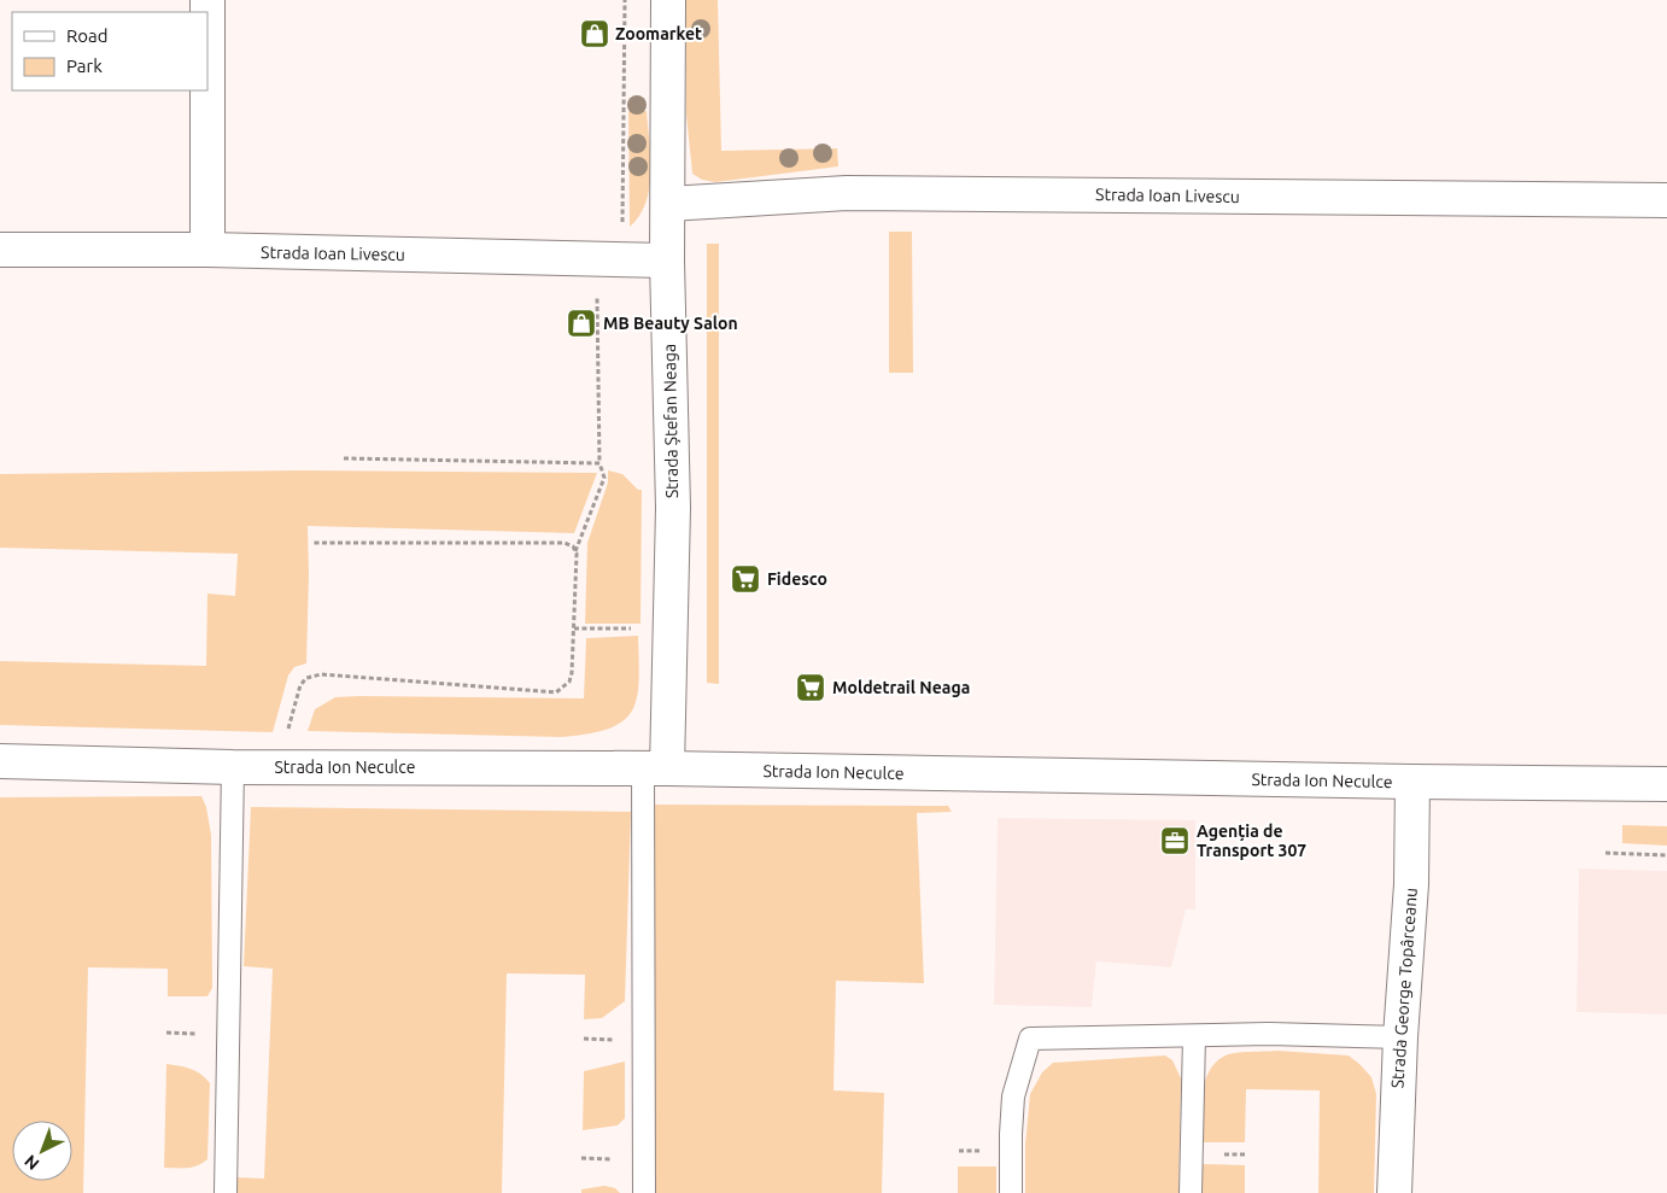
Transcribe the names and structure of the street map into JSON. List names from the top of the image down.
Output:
{
  "streets": {
    "street": [
      "Strada Ioan Livescu",
      "Strada Ștefan Neaga",
      "Strada Ion Neculce",
      "Strada George Topârceanu"
    ]
  },
  "crossings": [
    ["Strada Ioan Livescu", "Strada Ștefan Neaga"],
    ["Strada Ștefan Neaga", "Strada Ion Neculce"],
    ["Strada Ion Neculce", "Strada George Topârceanu"]
  ],
  "places": {
    "shop": ["Zoomarket", "MB Beauty Salon"],
    "supermarket": ["Fidesco", "Moldetrail Neaga"],
    "office": ["Agenția de Transport 307"]
  },
  "legend": ["Road", "Park"],
  "north": "bottom left"
}
